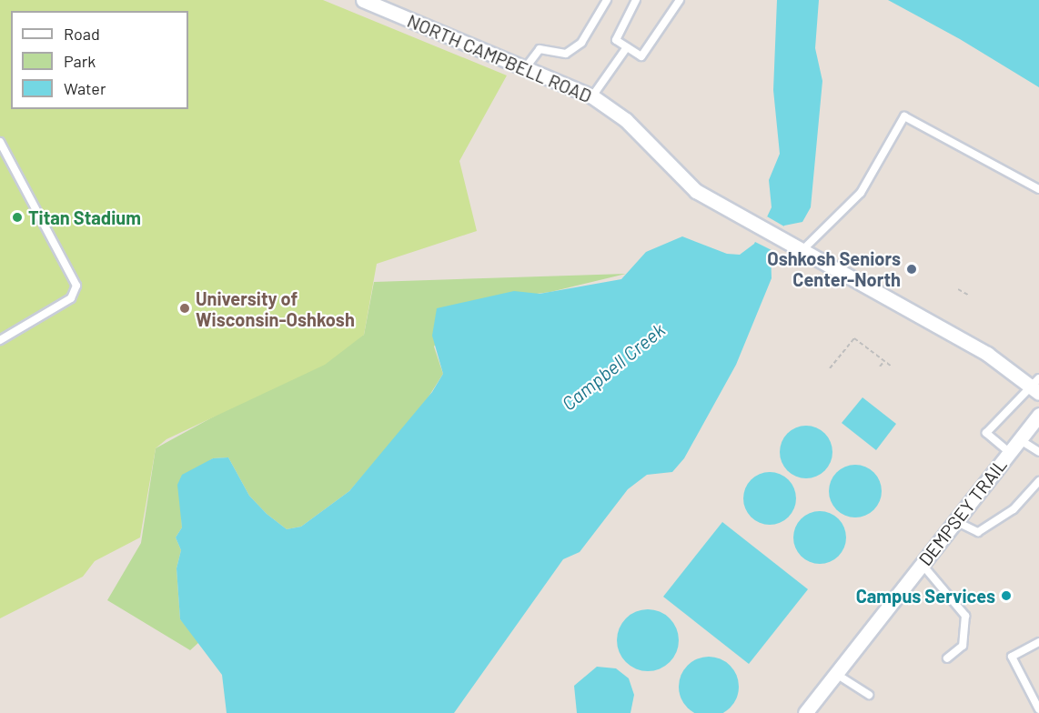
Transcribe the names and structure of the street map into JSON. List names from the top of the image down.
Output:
{
  "streets": {
    "street": ["NORTH CAMPBELL ROAD", "DEMPSEY TRAIL"]
  },
  "water": ["Campbell Creek"],
  "places": [
    "Titan Stadium",
    "Oshkosh Seniors Center-North",
    "University of Wisconsin-Oshkosh",
    "Campus Services"
  ],
  "legend": ["Road", "Park", "Water"]
}
